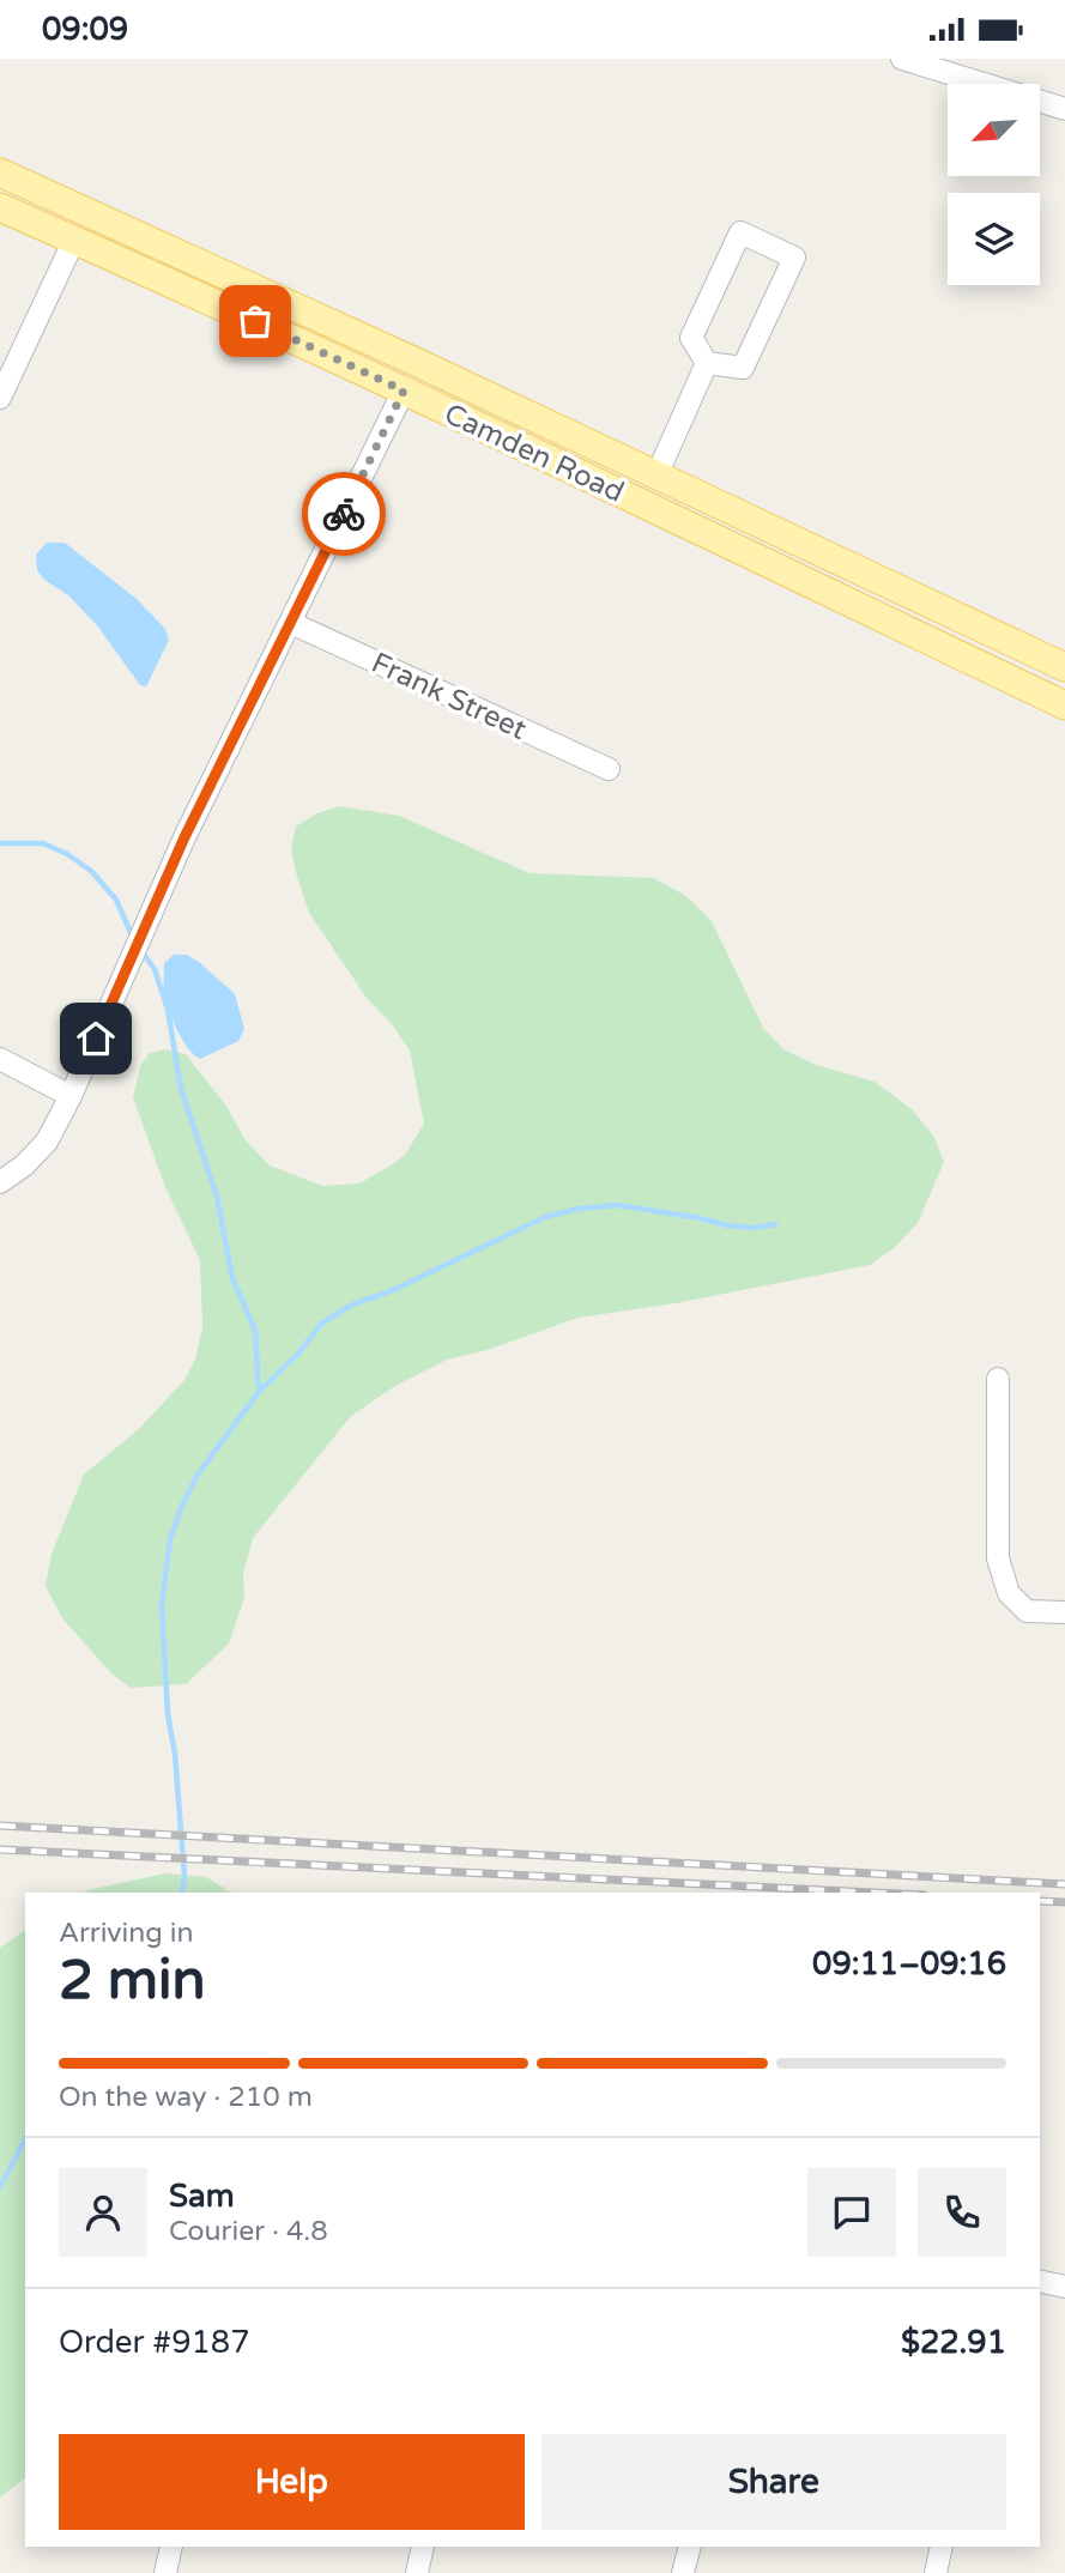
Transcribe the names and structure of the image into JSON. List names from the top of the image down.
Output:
{
  "streets": {
    "main road": ["Camden Road"],
    "street": ["Frank Street"]
  },
  "north": "bottom left",
  "page": {
    "status": "09:09",
    "heading": ["2 min", "Arriving in", "09:11–09:16"],
    "panel": [
      "Sam",
      "Courier · 4.8",
      "Order #9187",
      "$22.91"
    ],
    "bar": "On the way · 210 m",
    "buttons": ["Help", "Share"]
  }
}
